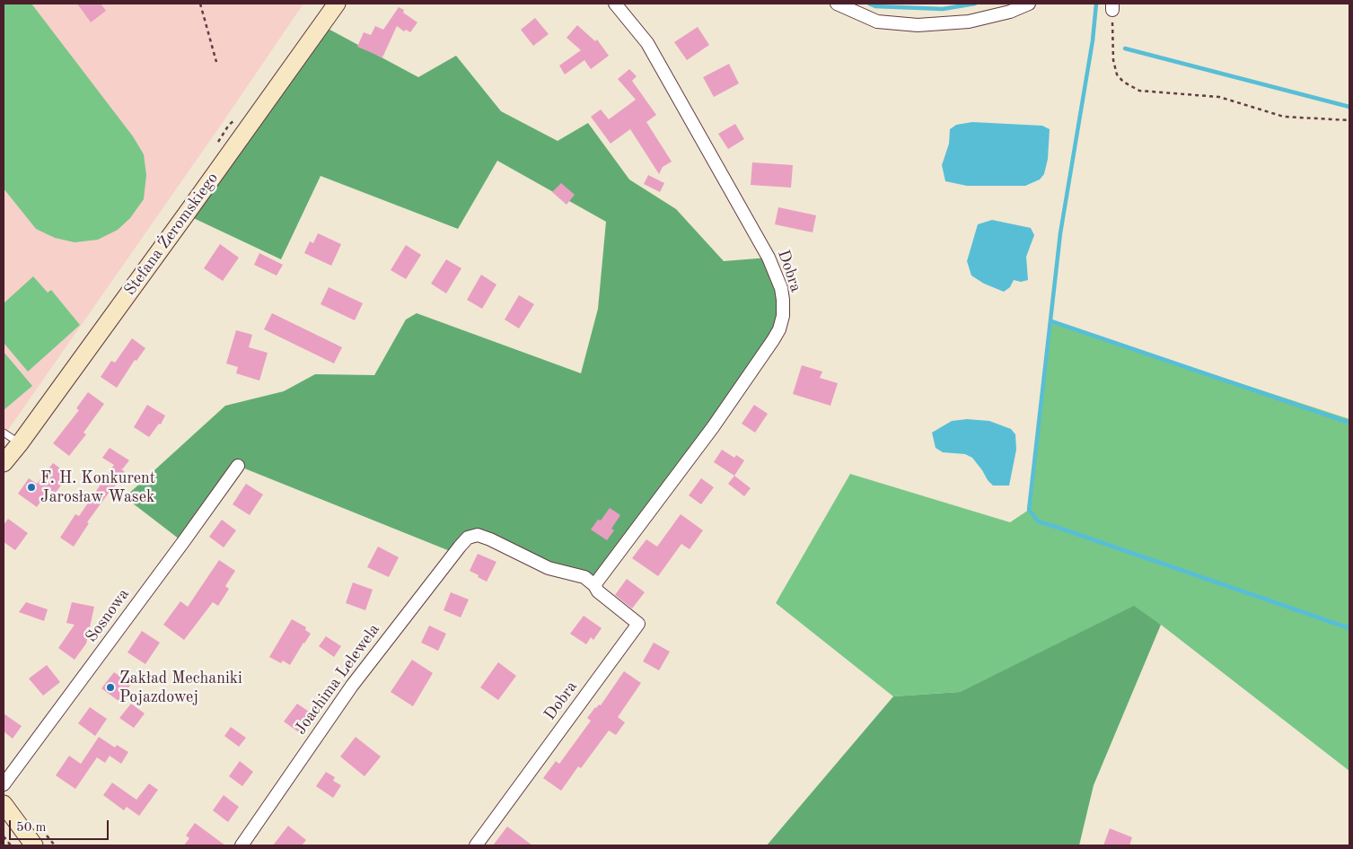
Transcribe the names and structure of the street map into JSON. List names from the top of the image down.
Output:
{
  "streets": {
    "street": [
      "Stefana Żeromskiego",
      "Dobra",
      "Sosnowa",
      "Joachima Lelewela"
    ]
  },
  "crossings": [
    ["Dobra", "Joachima Lelewela"]
  ],
  "places": ["F. H. Konkurent Jarosław Wasek", "Zakład Mechaniki Pojazdowej"],
  "scale_bar": "50 m"
}
